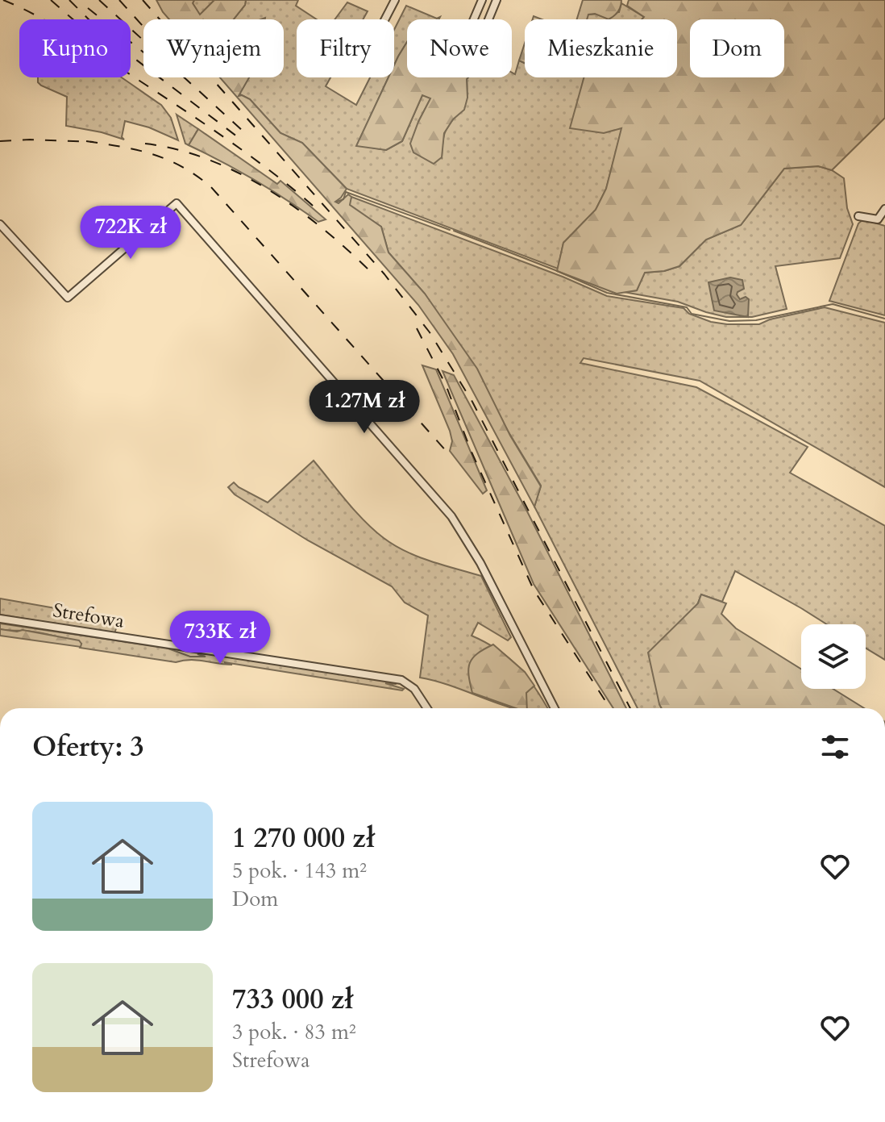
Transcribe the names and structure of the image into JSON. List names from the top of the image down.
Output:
{
  "streets": {
    "street": ["Strefowa"]
  },
  "page": {
    "chip": [
      "Kupno",
      "Wynajem",
      "Filtry",
      "Nowe",
      "Mieszkanie",
      "Dom"
    ],
    "price": ["722K zł", "1.27M zł", "733K zł"],
    "heading": "Oferty: 3",
    "list": [
      {
        "name": "1 270 000 zł",
        "note": "5 pok. · 143 m² · Dom"
      },
      {
        "name": "733 000 zł",
        "note": "3 pok. · 83 m² · Strefowa"
      }
    ]
  }
}
